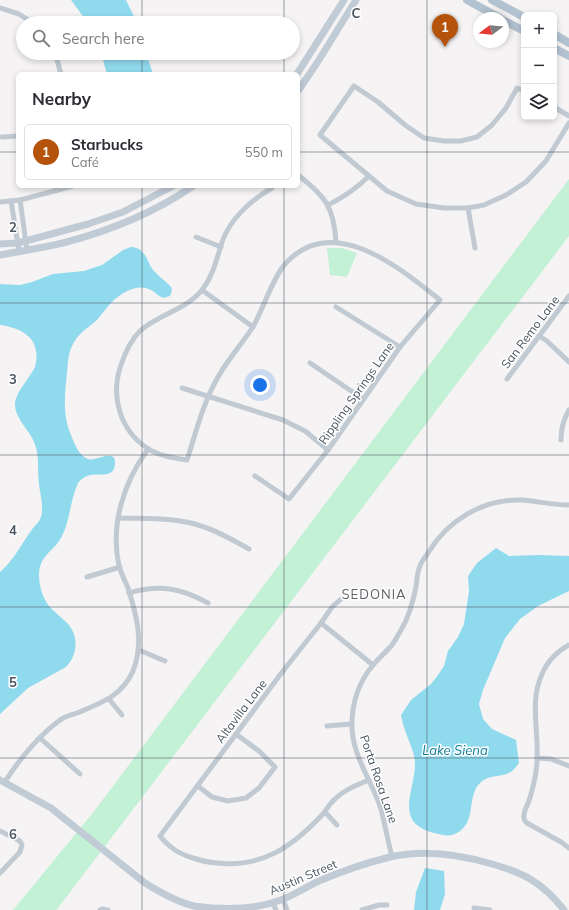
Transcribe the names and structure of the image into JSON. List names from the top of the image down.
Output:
{
  "streets": {
    "street": [
      "San Remo Lane",
      "Rippling Springs Lane",
      "Altavilla Lane",
      "Porta Rosa Lane",
      "Austin Street"
    ]
  },
  "crossings": [
    ["Porta Rosa Lane", "Austin Street"]
  ],
  "districts": ["SEDONIA"],
  "water": ["Lake Siena"],
  "north": "left",
  "page": {
    "map_buttons": ["+", "−"],
    "pins": "1",
    "search": "Search here",
    "heading": "Nearby",
    "list": [
      {
        "mark": "1",
        "name": "Starbucks",
        "note": "Café",
        "value": "550 m"
      }
    ]
  },
  "grid": {
    "columns": ["C"],
    "rows": [
      "2",
      "3",
      "4",
      "5",
      "6"
    ]
  }
}
